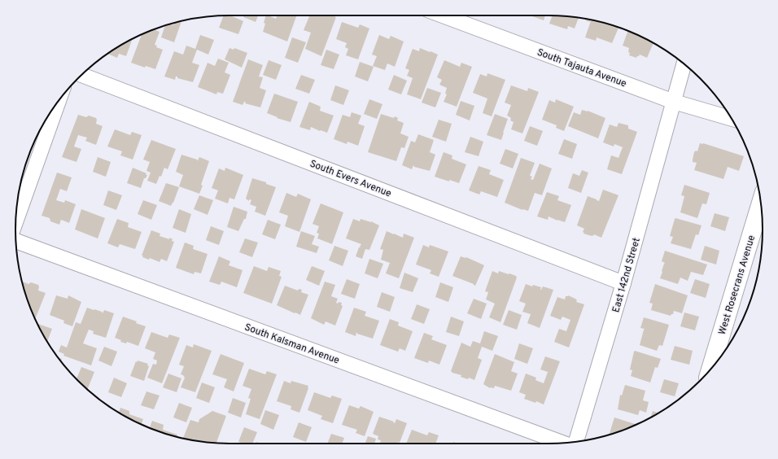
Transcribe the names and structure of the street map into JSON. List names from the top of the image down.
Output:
{
  "streets": {
    "main road": ["West Rosecrans Avenue"],
    "street": [
      "South Tajauta Avenue",
      "South Evers Avenue",
      "East 142nd Street",
      "South Kalsman Avenue"
    ]
  },
  "crossings": [
    ["South Tajauta Avenue", "East 142nd Street"],
    ["South Evers Avenue", "East 142nd Street"]
  ]
}
